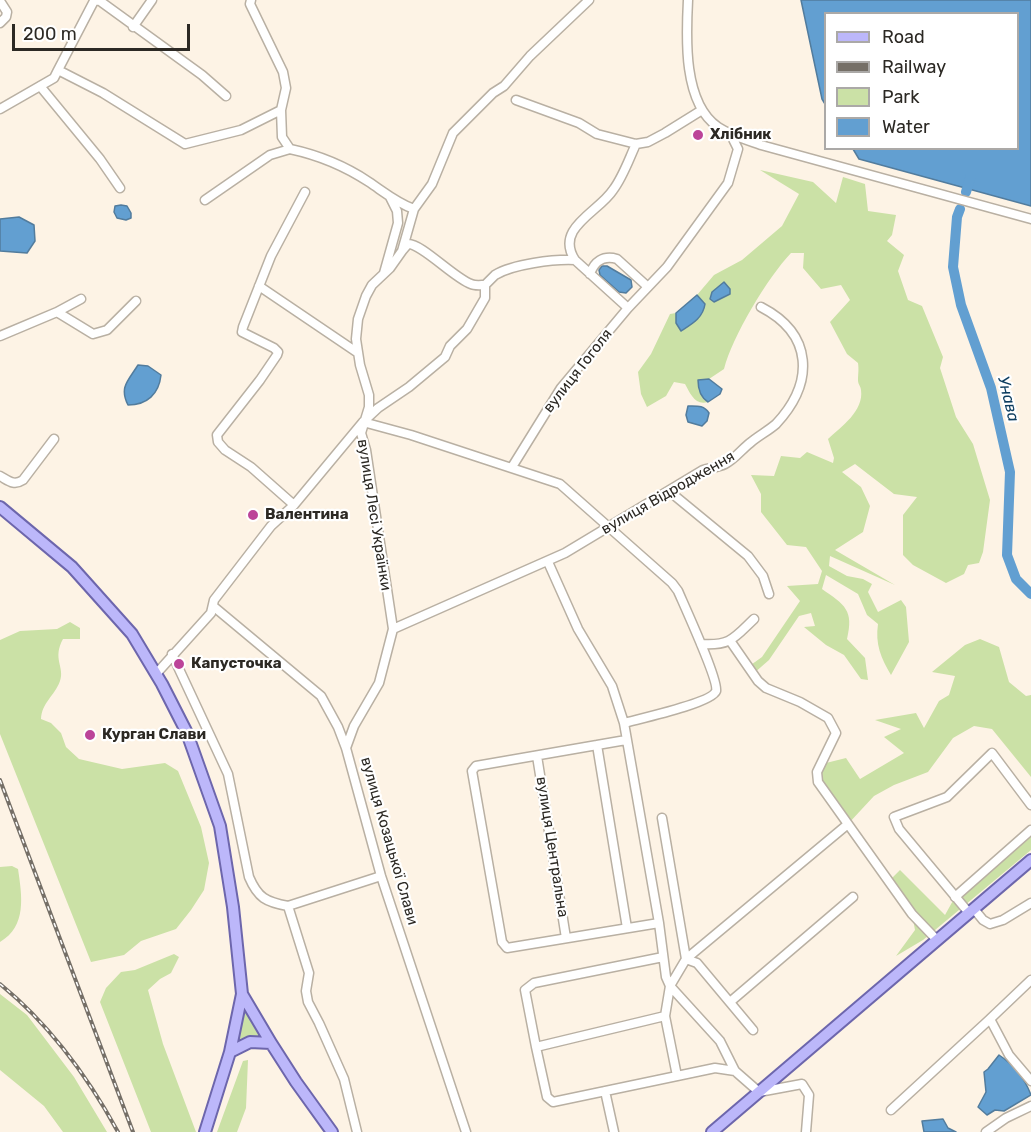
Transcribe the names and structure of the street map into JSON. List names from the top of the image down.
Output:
{
  "streets": {
    "street": [
      "вулиця Гоголя",
      "вулиця Відродження",
      "вулиця Лесі Українки",
      "вулиця Козацької Слави",
      "вулиця Центральна"
    ]
  },
  "crossings": [
    ["вулиця Відродження", "вулиця Лесі Українки"],
    ["вулиця Лесі Українки", "вулиця Козацької Слави"]
  ],
  "water": ["Унава"],
  "places": [
    "Хлібник",
    "Валентина",
    "Капусточка",
    "Курган Слави"
  ],
  "legend": [
    "Road",
    "Railway",
    "Park",
    "Water"
  ],
  "scale_bar": "200 m"
}
